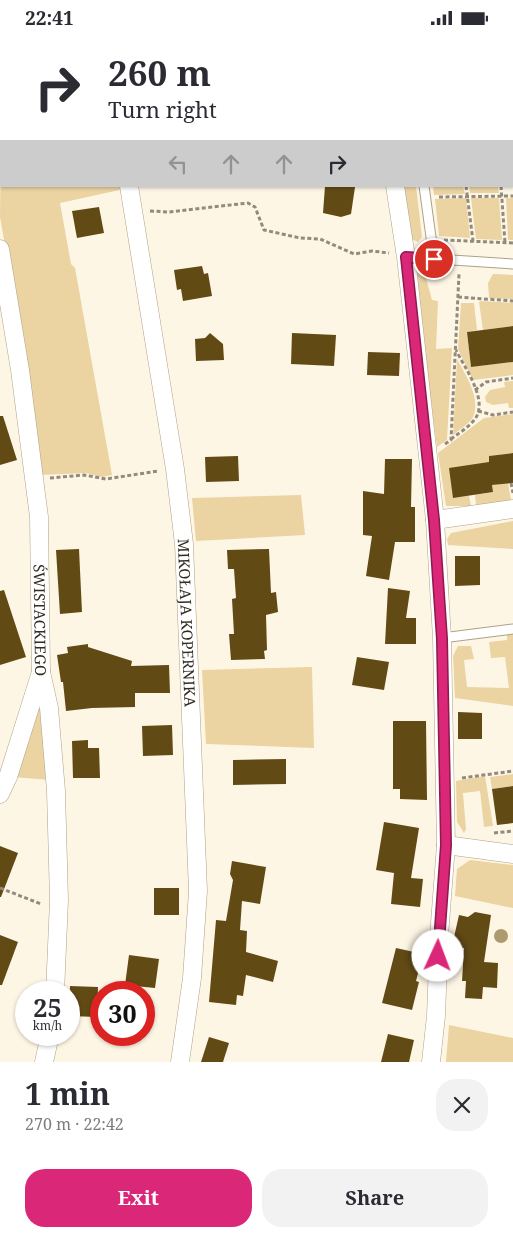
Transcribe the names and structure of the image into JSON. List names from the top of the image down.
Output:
{
  "streets": {
    "street": ["ŚWISTACKIEGO", "MIKOŁAJA KOPERNIKA"]
  },
  "page": {
    "status": "22:41",
    "turn": ["260 m", "Turn right"],
    "speed": "25 km/h",
    "limit": "30",
    "heading": ["1 min", "270 m · 22:42"],
    "buttons": ["Exit", "Share"]
  }
}
